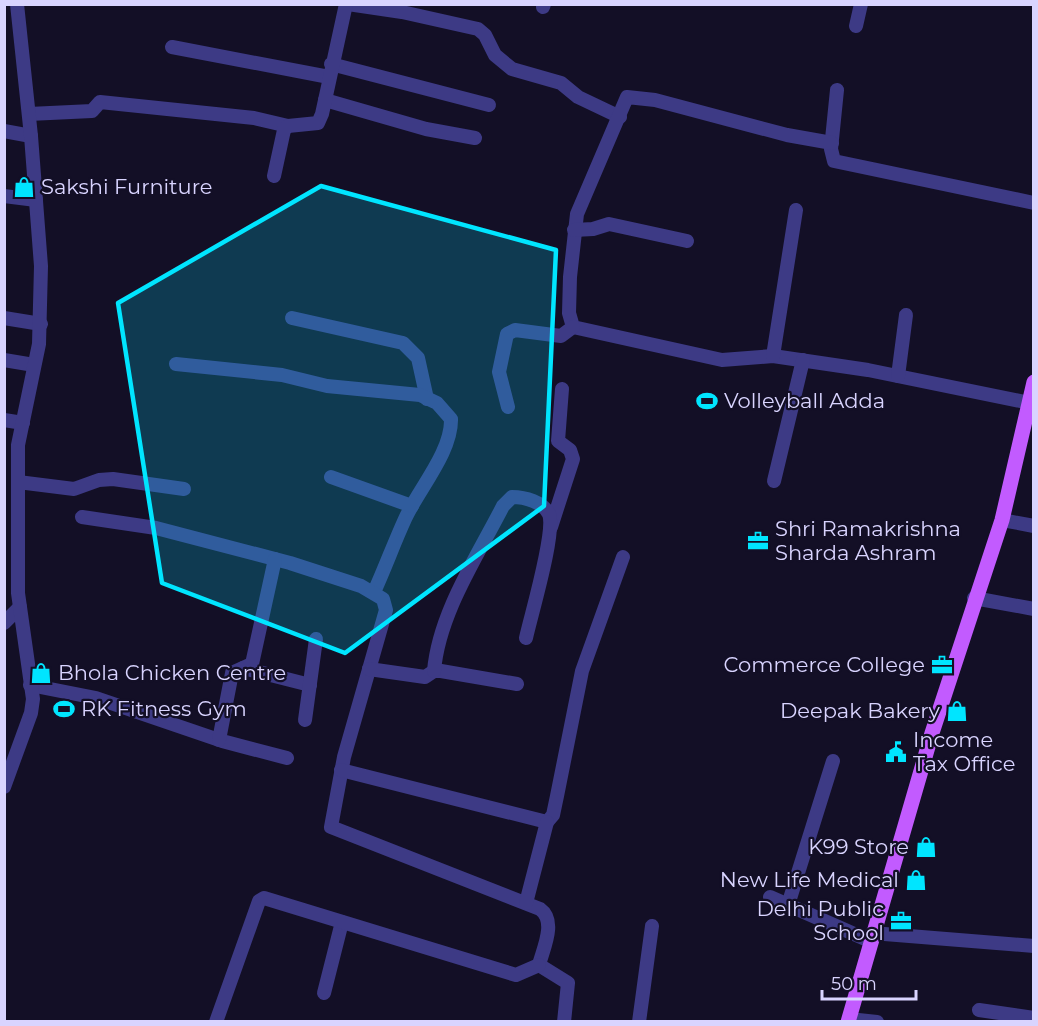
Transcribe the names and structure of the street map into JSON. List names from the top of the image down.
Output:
{
  "places": {
    "shop": [
      "Sakshi Furniture",
      "Bhola Chicken Centre",
      "Deepak Bakery",
      "K99 Store",
      "New Life Medical"
    ],
    "sports": ["Volleyball Adda", "RK Fitness Gym"],
    "office": ["Shri Ramakrishna Sharda Ashram", "Commerce College", "Delhi Public School"],
    "public building": ["Income Tax Office"]
  },
  "scale_bar": "50 m"
}
